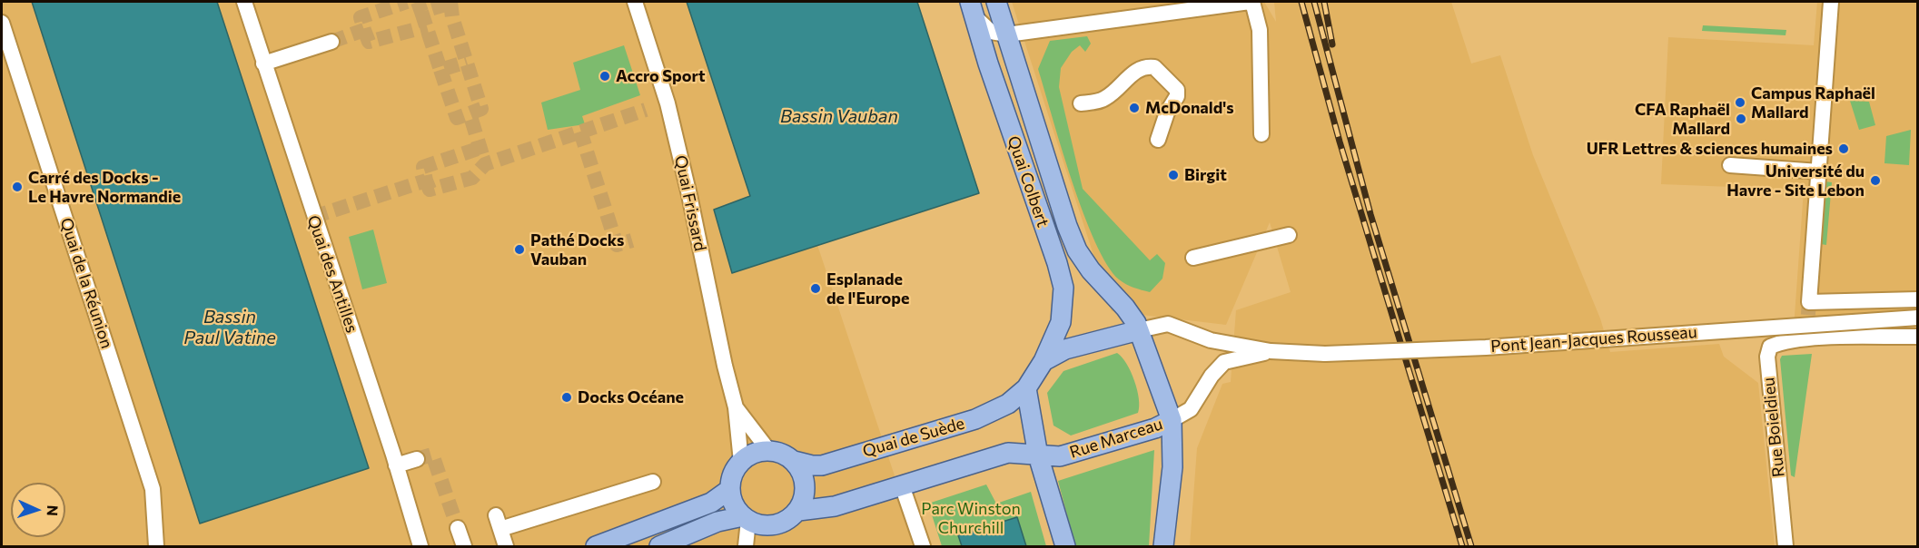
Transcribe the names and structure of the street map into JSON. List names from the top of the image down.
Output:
{
  "streets": {
    "main road": ["Quai Colbert", "Quai de Suède", "Rue Marceau"],
    "street": [
      "Quai Frissard",
      "Quai des Antilles",
      "Quai de la Réunion",
      "Pont Jean-Jacques Rousseau",
      "Rue Boieldieu"
    ]
  },
  "crossings": [
    ["Quai Colbert", "Pont Jean-Jacques Rousseau"],
    ["Quai Colbert", "Quai de Suède"],
    ["Quai Colbert", "Rue Marceau"],
    ["Quai Frissard", "Quai de Suède"],
    ["Pont Jean-Jacques Rousseau", "Rue Marceau"]
  ],
  "water": ["Bassin Vauban", "Bassin Paul Vatine"],
  "parks": ["Parc Winston Churchill"],
  "places": [
    "Accro Sport",
    "Campus Raphaël Mallard",
    "McDonald's",
    "CFA Raphaël Mallard",
    "UFR Lettres & sciences humaines",
    "Birgit",
    "Université du Havre - Site Lebon",
    "Carré des Docks - Le Havre Normandie",
    "Pathé Docks Vauban",
    "Esplanade de l'Europe",
    "Docks Océane"
  ],
  "north": "right"
}
